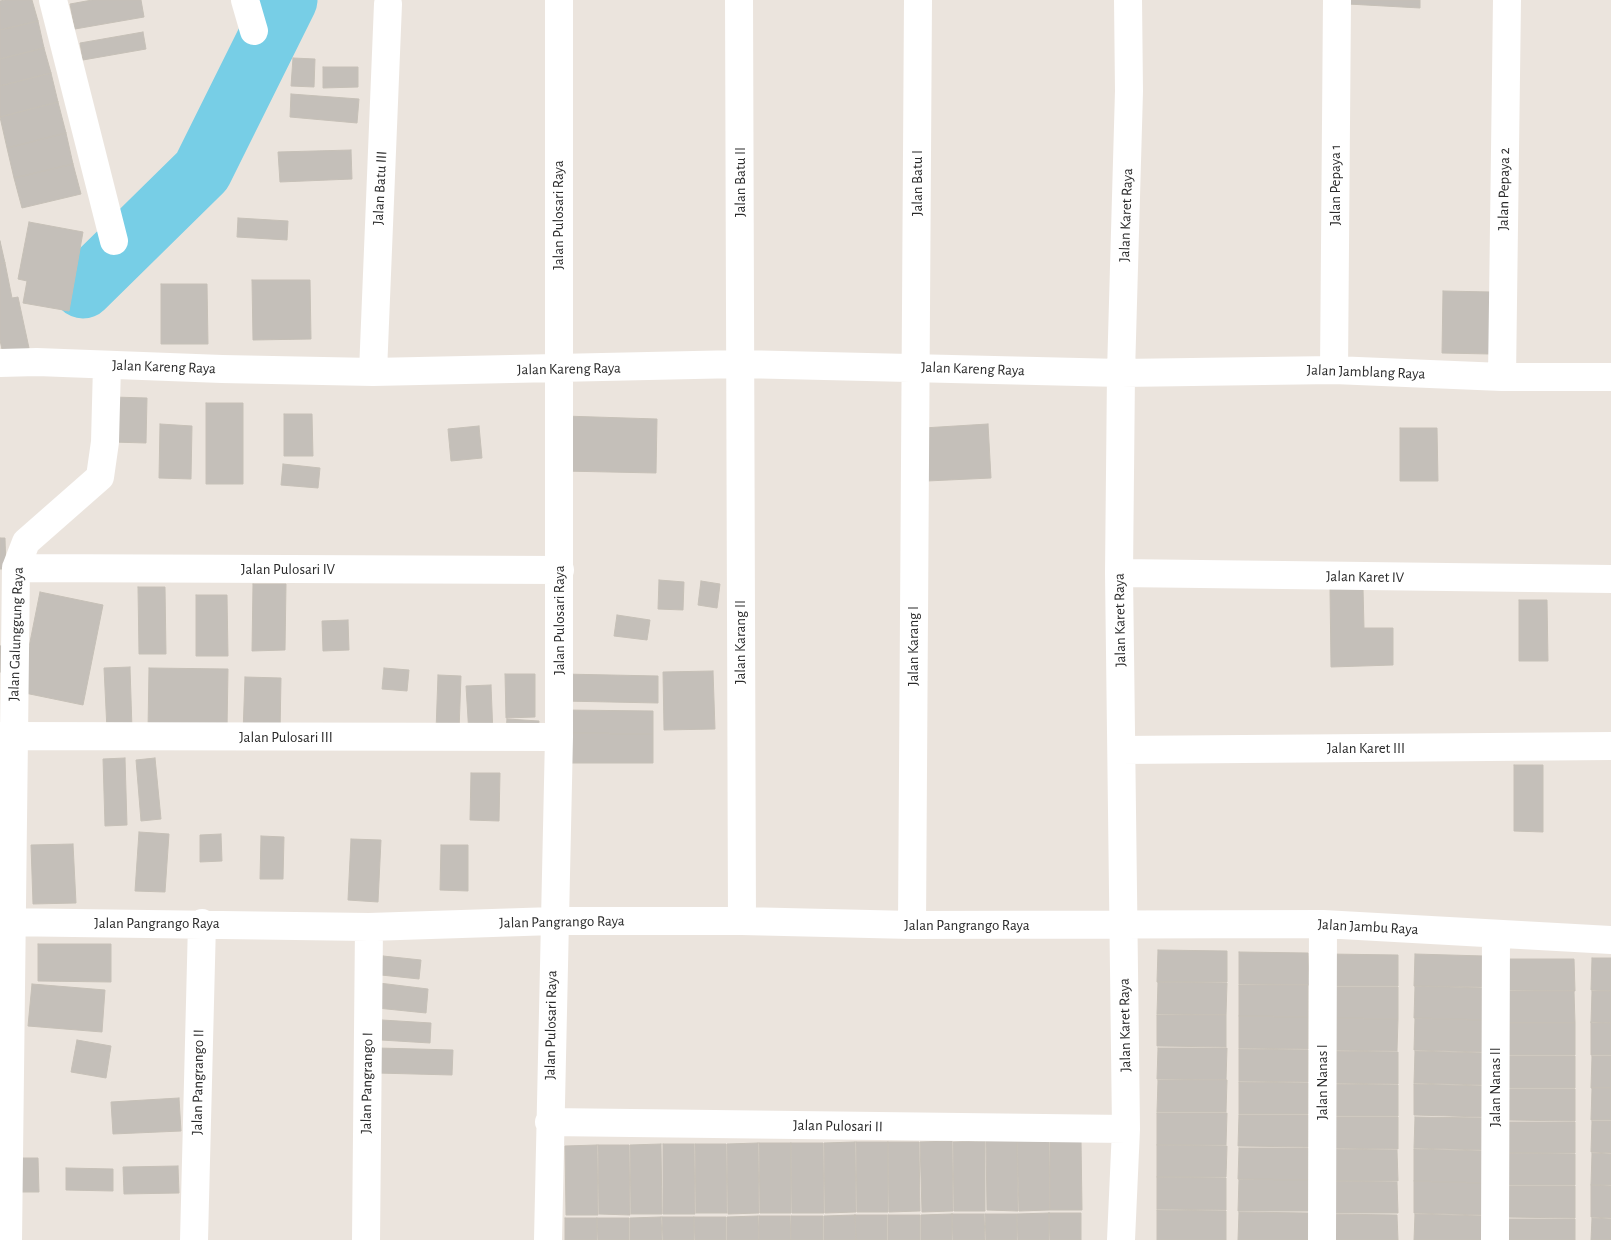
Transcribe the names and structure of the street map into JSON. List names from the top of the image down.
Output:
{
  "streets": {
    "street": [
      "Jalan Batu II",
      "Jalan Batu I",
      "Jalan Pepaya 1",
      "Jalan Batu III",
      "Jalan Pepaya 2",
      "Jalan Pulosari Raya",
      "Jalan Karet Raya",
      "Jalan Kareng Raya",
      "Jalan Jamblang Raya",
      "Jalan Pulosari IV",
      "Jalan Karet IV",
      "Jalan Galunggung Raya",
      "Jalan Karang II",
      "Jalan Karang I",
      "Jalan Pulosari III",
      "Jalan Karet III",
      "Jalan Pangrango Raya",
      "Jalan Jambu Raya",
      "Jalan Pangrango II",
      "Jalan Nanas I",
      "Jalan Pangrango I",
      "Jalan Nanas II",
      "Jalan Pulosari II"
    ]
  },
  "crossings": [
    ["Jalan Batu II", "Jalan Kareng Raya"],
    ["Jalan Batu II", "Jalan Karang II"],
    ["Jalan Batu I", "Jalan Kareng Raya"],
    ["Jalan Batu I", "Jalan Karang I"],
    ["Jalan Pepaya 1", "Jalan Jamblang Raya"],
    ["Jalan Batu III", "Jalan Kareng Raya"],
    ["Jalan Pepaya 2", "Jalan Jamblang Raya"],
    ["Jalan Pulosari Raya", "Jalan Kareng Raya"],
    ["Jalan Pulosari Raya", "Jalan Pulosari IV"],
    ["Jalan Pulosari Raya", "Jalan Pulosari III"],
    ["Jalan Pulosari Raya", "Jalan Pangrango Raya"],
    ["Jalan Pulosari Raya", "Jalan Pulosari II"],
    ["Jalan Karet Raya", "Jalan Kareng Raya"],
    ["Jalan Karet Raya", "Jalan Jamblang Raya"],
    ["Jalan Karet Raya", "Jalan Karet IV"],
    ["Jalan Karet Raya", "Jalan Karet III"],
    ["Jalan Karet Raya", "Jalan Pangrango Raya"],
    ["Jalan Karet Raya", "Jalan Jambu Raya"],
    ["Jalan Karet Raya", "Jalan Pulosari II"],
    ["Jalan Kareng Raya", "Jalan Jamblang Raya"],
    ["Jalan Kareng Raya", "Jalan Galunggung Raya"],
    ["Jalan Kareng Raya", "Jalan Karang II"],
    ["Jalan Kareng Raya", "Jalan Karang I"],
    ["Jalan Pulosari IV", "Jalan Galunggung Raya"],
    ["Jalan Galunggung Raya", "Jalan Pulosari III"],
    ["Jalan Galunggung Raya", "Jalan Pangrango Raya"],
    ["Jalan Karang II", "Jalan Pangrango Raya"],
    ["Jalan Karang I", "Jalan Pangrango Raya"],
    ["Jalan Pangrango Raya", "Jalan Jambu Raya"],
    ["Jalan Pangrango Raya", "Jalan Pangrango II"],
    ["Jalan Pangrango Raya", "Jalan Pangrango I"],
    ["Jalan Jambu Raya", "Jalan Nanas I"],
    ["Jalan Jambu Raya", "Jalan Nanas II"]
  ]
}
